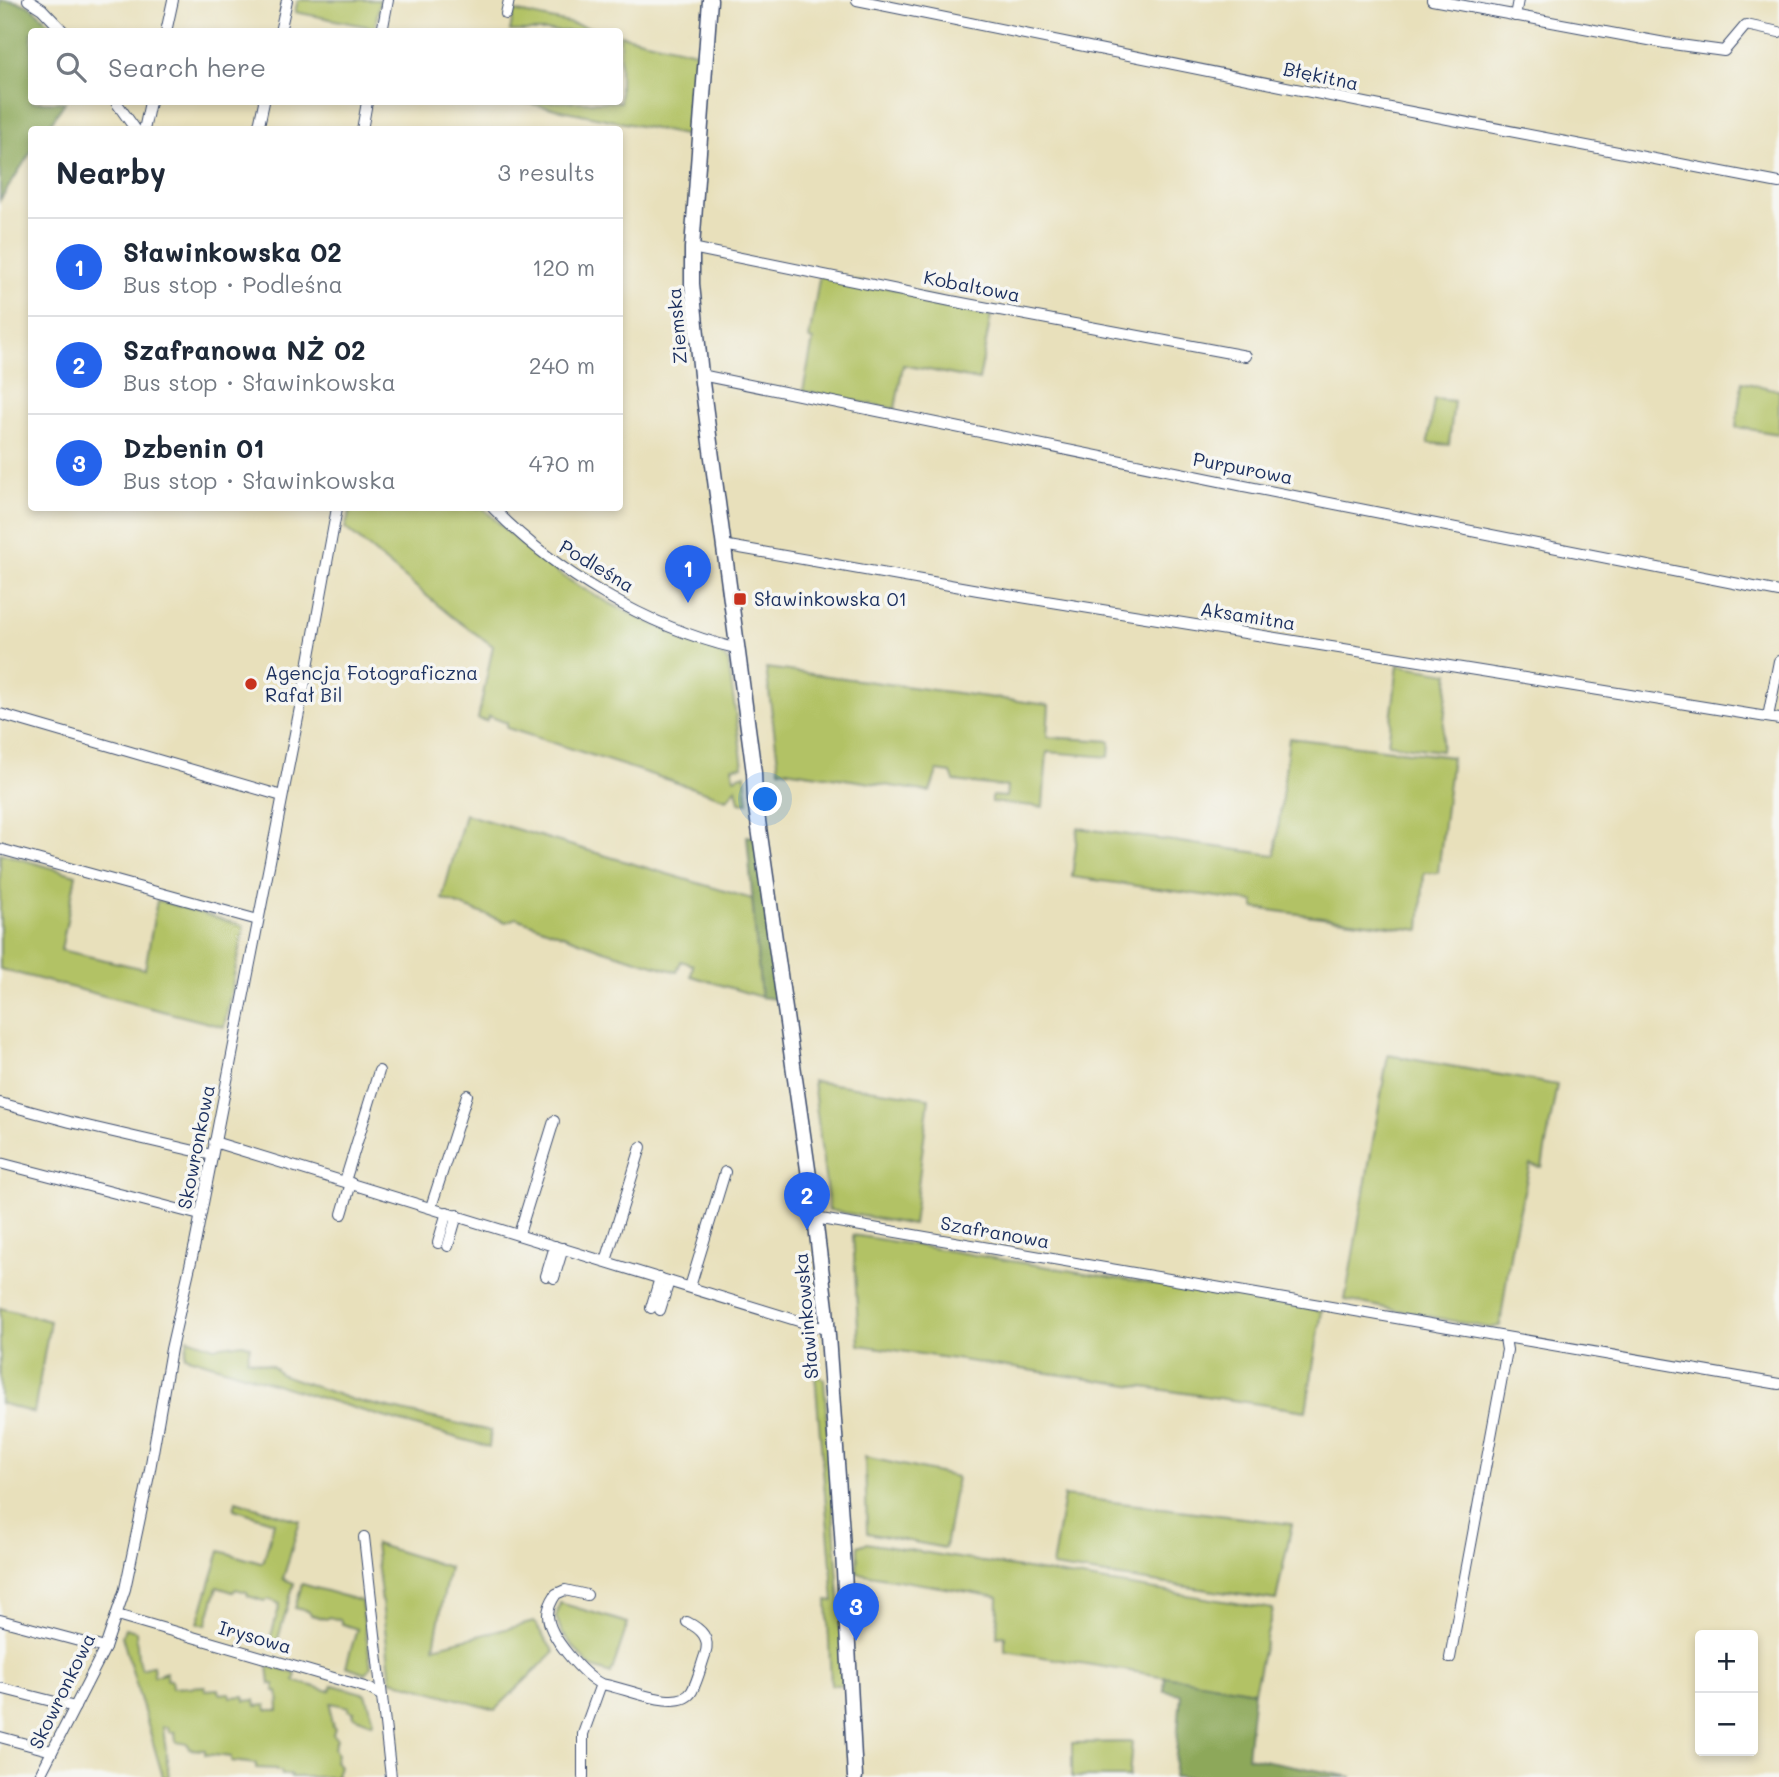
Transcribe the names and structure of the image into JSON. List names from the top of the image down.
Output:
{
  "streets": {
    "street": [
      "Błękitna",
      "Kobaltowa",
      "Ziemska",
      "Purpurowa",
      "Podleśna",
      "Aksamitna",
      "Skowronkowa",
      "Szafranowa",
      "Sławinkowska",
      "Irysowa"
    ]
  },
  "crossings": [
    ["Kobaltowa", "Ziemska"],
    ["Ziemska", "Purpurowa"],
    ["Ziemska", "Podleśna"],
    ["Ziemska", "Aksamitna"],
    ["Ziemska", "Sławinkowska"],
    ["Podleśna", "Sławinkowska"],
    ["Skowronkowa", "Irysowa"],
    ["Szafranowa", "Sławinkowska"]
  ],
  "places": {
    "transit": ["Sławinkowska 01"],
    "other": ["Agencja Fotograficzna Rafał Bil"]
  },
  "page": {
    "search": "Search here",
    "heading": ["Nearby", "3 results"],
    "list": [
      {
        "mark": "1",
        "name": "Sławinkowska 02",
        "note": "Bus stop · Podleśna",
        "value": "120 m"
      },
      {
        "mark": "2",
        "name": "Szafranowa NŻ 02",
        "note": "Bus stop · Sławinkowska",
        "value": "240 m"
      },
      {
        "mark": "3",
        "name": "Dzbenin 01",
        "note": "Bus stop · Sławinkowska",
        "value": "470 m"
      }
    ],
    "pins": ["1", "2", "3"],
    "map_buttons": ["+", "−"]
  }
}
